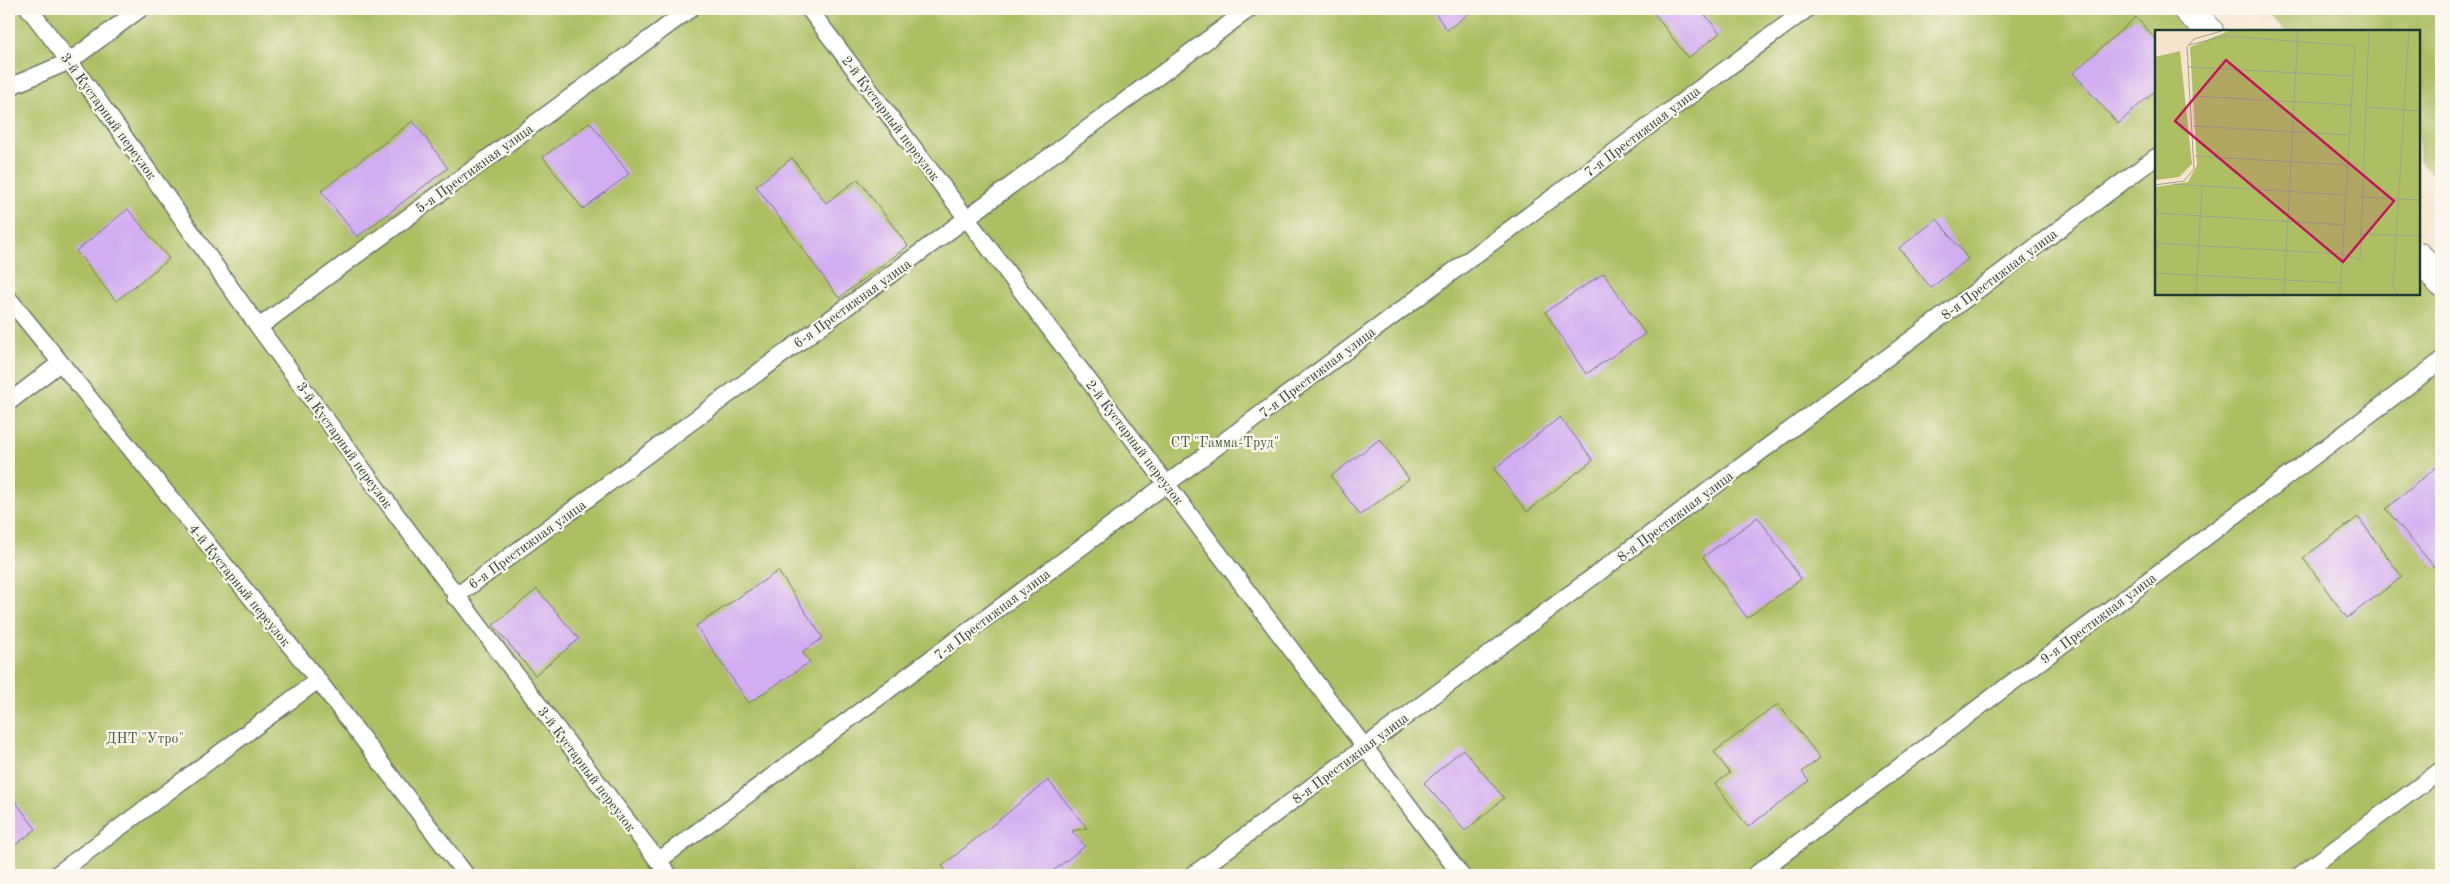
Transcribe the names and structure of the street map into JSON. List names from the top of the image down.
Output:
{
  "streets": {
    "lane": [
      "3-й Кустарный переулок",
      "2-й Кустарный переулок",
      "7-я Престижная улица",
      "5-я Престижная улица",
      "8-я Престижная улица",
      "6-я Престижная улица",
      "4-й Кустарный переулок",
      "9-я Престижная улица"
    ]
  },
  "crossings": [
    ["3-й Кустарный переулок", "7-я Престижная улица"],
    ["3-й Кустарный переулок", "5-я Престижная улица"],
    ["3-й Кустарный переулок", "6-я Престижная улица"],
    ["2-й Кустарный переулок", "7-я Престижная улица"],
    ["2-й Кустарный переулок", "8-я Престижная улица"],
    ["2-й Кустарный переулок", "6-я Престижная улица"]
  ],
  "parks": ["СТ \"Гамма-Труд\"", "ДНТ \"Утро\""]
}
